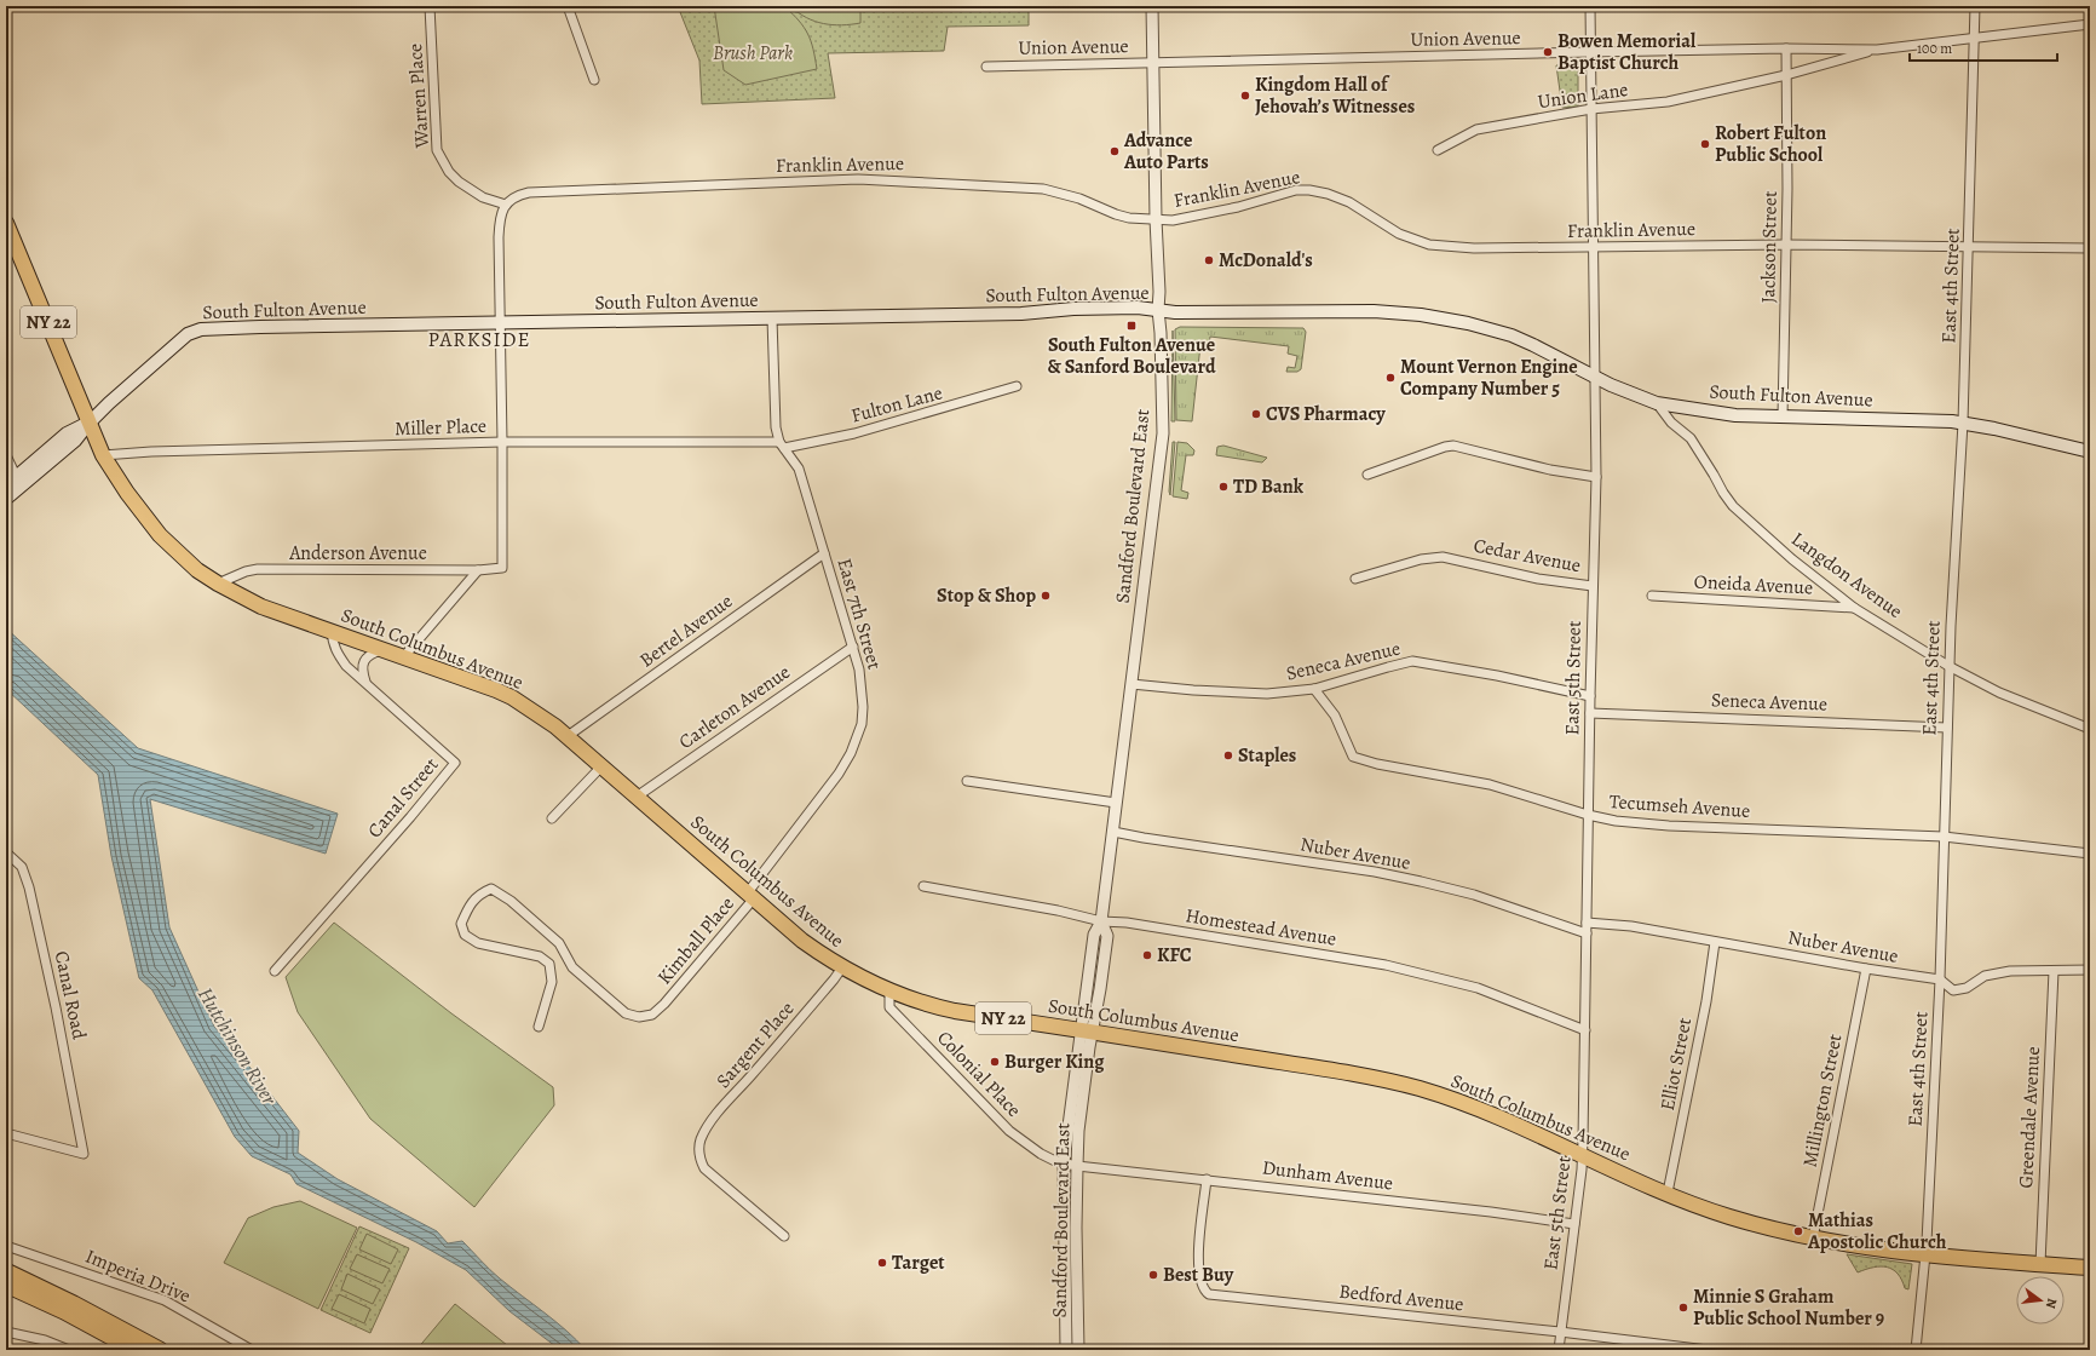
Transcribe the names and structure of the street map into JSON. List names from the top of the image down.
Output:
{
  "streets": {
    "main road": ["South Fulton Avenue", "NY 22", "South Columbus Avenue"],
    "street": [
      "Union Avenue",
      "Warren Place",
      "Union Lane",
      "Franklin Avenue",
      "Jackson Street",
      "East 4th Street",
      "Fulton Lane",
      "Miller Place",
      "Sandford Boulevard East",
      "Anderson Avenue",
      "Cedar Avenue",
      "Langdon Avenue",
      "Oneida Avenue",
      "East 7th Street",
      "Bertel Avenue",
      "Seneca Avenue",
      "East 5th Street",
      "Carleton Avenue",
      "Canal Street",
      "Tecumseh Avenue",
      "Nuber Avenue",
      "Homestead Avenue",
      "Kimball Place",
      "Canal Road",
      "Sargent Place",
      "Elliot Street",
      "Colonial Place",
      "Millington Street",
      "Greendale Avenue",
      "Dunham Avenue",
      "Imperia Drive",
      "Bedford Avenue"
    ]
  },
  "crossings": [
    ["Union Avenue", "Union Lane"],
    ["Union Avenue", "Jackson Street"],
    ["Union Avenue", "East 4th Street"],
    ["Union Avenue", "Sandford Boulevard East"],
    ["Union Avenue", "East 5th Street"],
    ["Warren Place", "Franklin Avenue"],
    ["Union Lane", "Jackson Street"],
    ["Union Lane", "East 5th Street"],
    ["Franklin Avenue", "Jackson Street"],
    ["Franklin Avenue", "East 4th Street"],
    ["Franklin Avenue", "Sandford Boulevard East"],
    ["Franklin Avenue", "East 5th Street"],
    ["Jackson Street", "South Fulton Avenue"],
    ["East 4th Street", "South Fulton Avenue"],
    ["East 4th Street", "Langdon Avenue"],
    ["East 4th Street", "South Columbus Avenue"],
    ["East 4th Street", "Seneca Avenue"],
    ["East 4th Street", "Tecumseh Avenue"],
    ["East 4th Street", "Nuber Avenue"],
    ["South Fulton Avenue", "Sandford Boulevard East"],
    ["South Fulton Avenue", "Langdon Avenue"],
    ["South Fulton Avenue", "East 7th Street"],
    ["South Fulton Avenue", "South Columbus Avenue"],
    ["South Fulton Avenue", "East 5th Street"],
    ["Fulton Lane", "Miller Place"],
    ["Fulton Lane", "East 7th Street"],
    ["Miller Place", "Anderson Avenue"],
    ["Miller Place", "East 7th Street"],
    ["Miller Place", "South Columbus Avenue"],
    ["Sandford Boulevard East", "South Columbus Avenue"],
    ["Sandford Boulevard East", "Seneca Avenue"],
    ["Sandford Boulevard East", "Nuber Avenue"],
    ["Sandford Boulevard East", "Homestead Avenue"],
    ["Sandford Boulevard East", "Colonial Place"],
    ["Sandford Boulevard East", "Dunham Avenue"],
    ["Anderson Avenue", "South Columbus Avenue"],
    ["Cedar Avenue", "East 5th Street"],
    ["Langdon Avenue", "Oneida Avenue"],
    ["East 7th Street", "Bertel Avenue"],
    ["East 7th Street", "South Columbus Avenue"],
    ["East 7th Street", "Carleton Avenue"],
    ["East 7th Street", "Kimball Place"],
    ["Bertel Avenue", "South Columbus Avenue"],
    ["South Columbus Avenue", "East 5th Street"],
    ["South Columbus Avenue", "Carleton Avenue"],
    ["South Columbus Avenue", "Canal Street"],
    ["South Columbus Avenue", "Kimball Place"],
    ["South Columbus Avenue", "Sargent Place"],
    ["South Columbus Avenue", "Elliot Street"],
    ["South Columbus Avenue", "Colonial Place"],
    ["South Columbus Avenue", "Millington Street"],
    ["South Columbus Avenue", "Greendale Avenue"],
    ["Seneca Avenue", "East 5th Street"],
    ["Seneca Avenue", "Tecumseh Avenue"],
    ["East 5th Street", "Tecumseh Avenue"],
    ["East 5th Street", "Nuber Avenue"],
    ["East 5th Street", "Homestead Avenue"],
    ["East 5th Street", "Dunham Avenue"],
    ["East 5th Street", "Bedford Avenue"],
    ["Nuber Avenue", "Elliot Street"],
    ["Nuber Avenue", "Millington Street"],
    ["Nuber Avenue", "Greendale Avenue"],
    ["Colonial Place", "Dunham Avenue"],
    ["Dunham Avenue", "Bedford Avenue"]
  ],
  "districts": ["PARKSIDE"],
  "water": ["Hutchinson River"],
  "parks": ["Brush Park"],
  "places": {
    "other": [
      "Bowen Memorial Baptist Church",
      "Kingdom Hall of Jehovah’s Witnesses",
      "Robert Fulton Public School",
      "Advance Auto Parts",
      "McDonald's",
      "Mount Vernon Engine Company Number 5",
      "CVS Pharmacy",
      "TD Bank",
      "Stop & Shop",
      "Staples",
      "KFC",
      "Burger King",
      "Mathias Apostolic Church",
      "Target",
      "Best Buy",
      "Minnie S Graham Public School Number 9"
    ],
    "transit": ["South Fulton Avenue & Sanford Boulevard"]
  },
  "scale_bar": "100 m",
  "north": "right"
}
